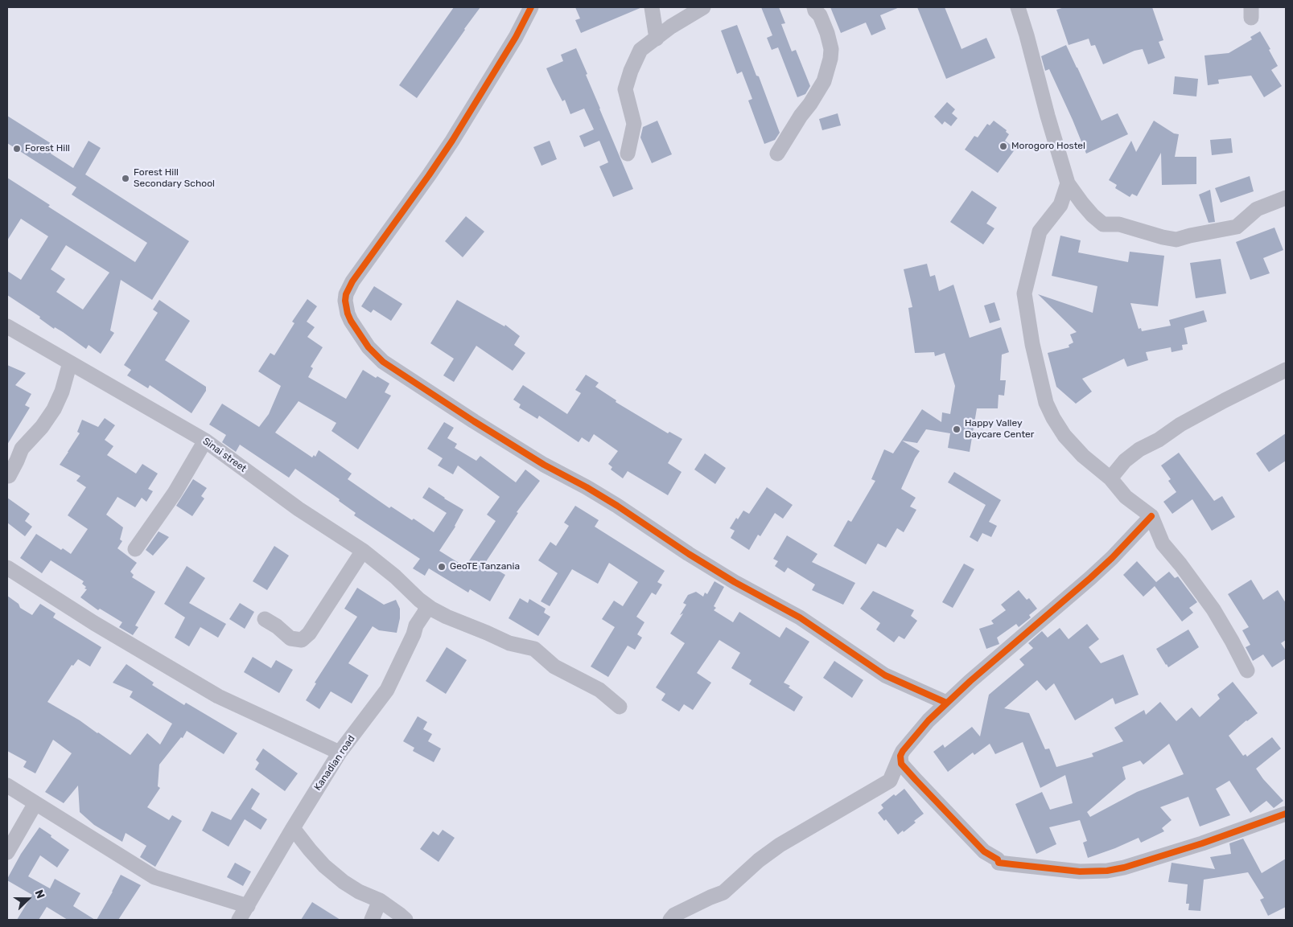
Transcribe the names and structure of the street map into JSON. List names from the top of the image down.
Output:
{
  "streets": {
    "street": ["Sinai street", "Kanadian road"]
  },
  "crossings": [
    ["Sinai street", "Kanadian road"]
  ],
  "places": [
    "Morogoro Hostel",
    "Forest Hill",
    "Forest Hill Secondary School",
    "Happy Valley Daycare Center",
    "GeoTE Tanzania"
  ],
  "north": "right"
}
